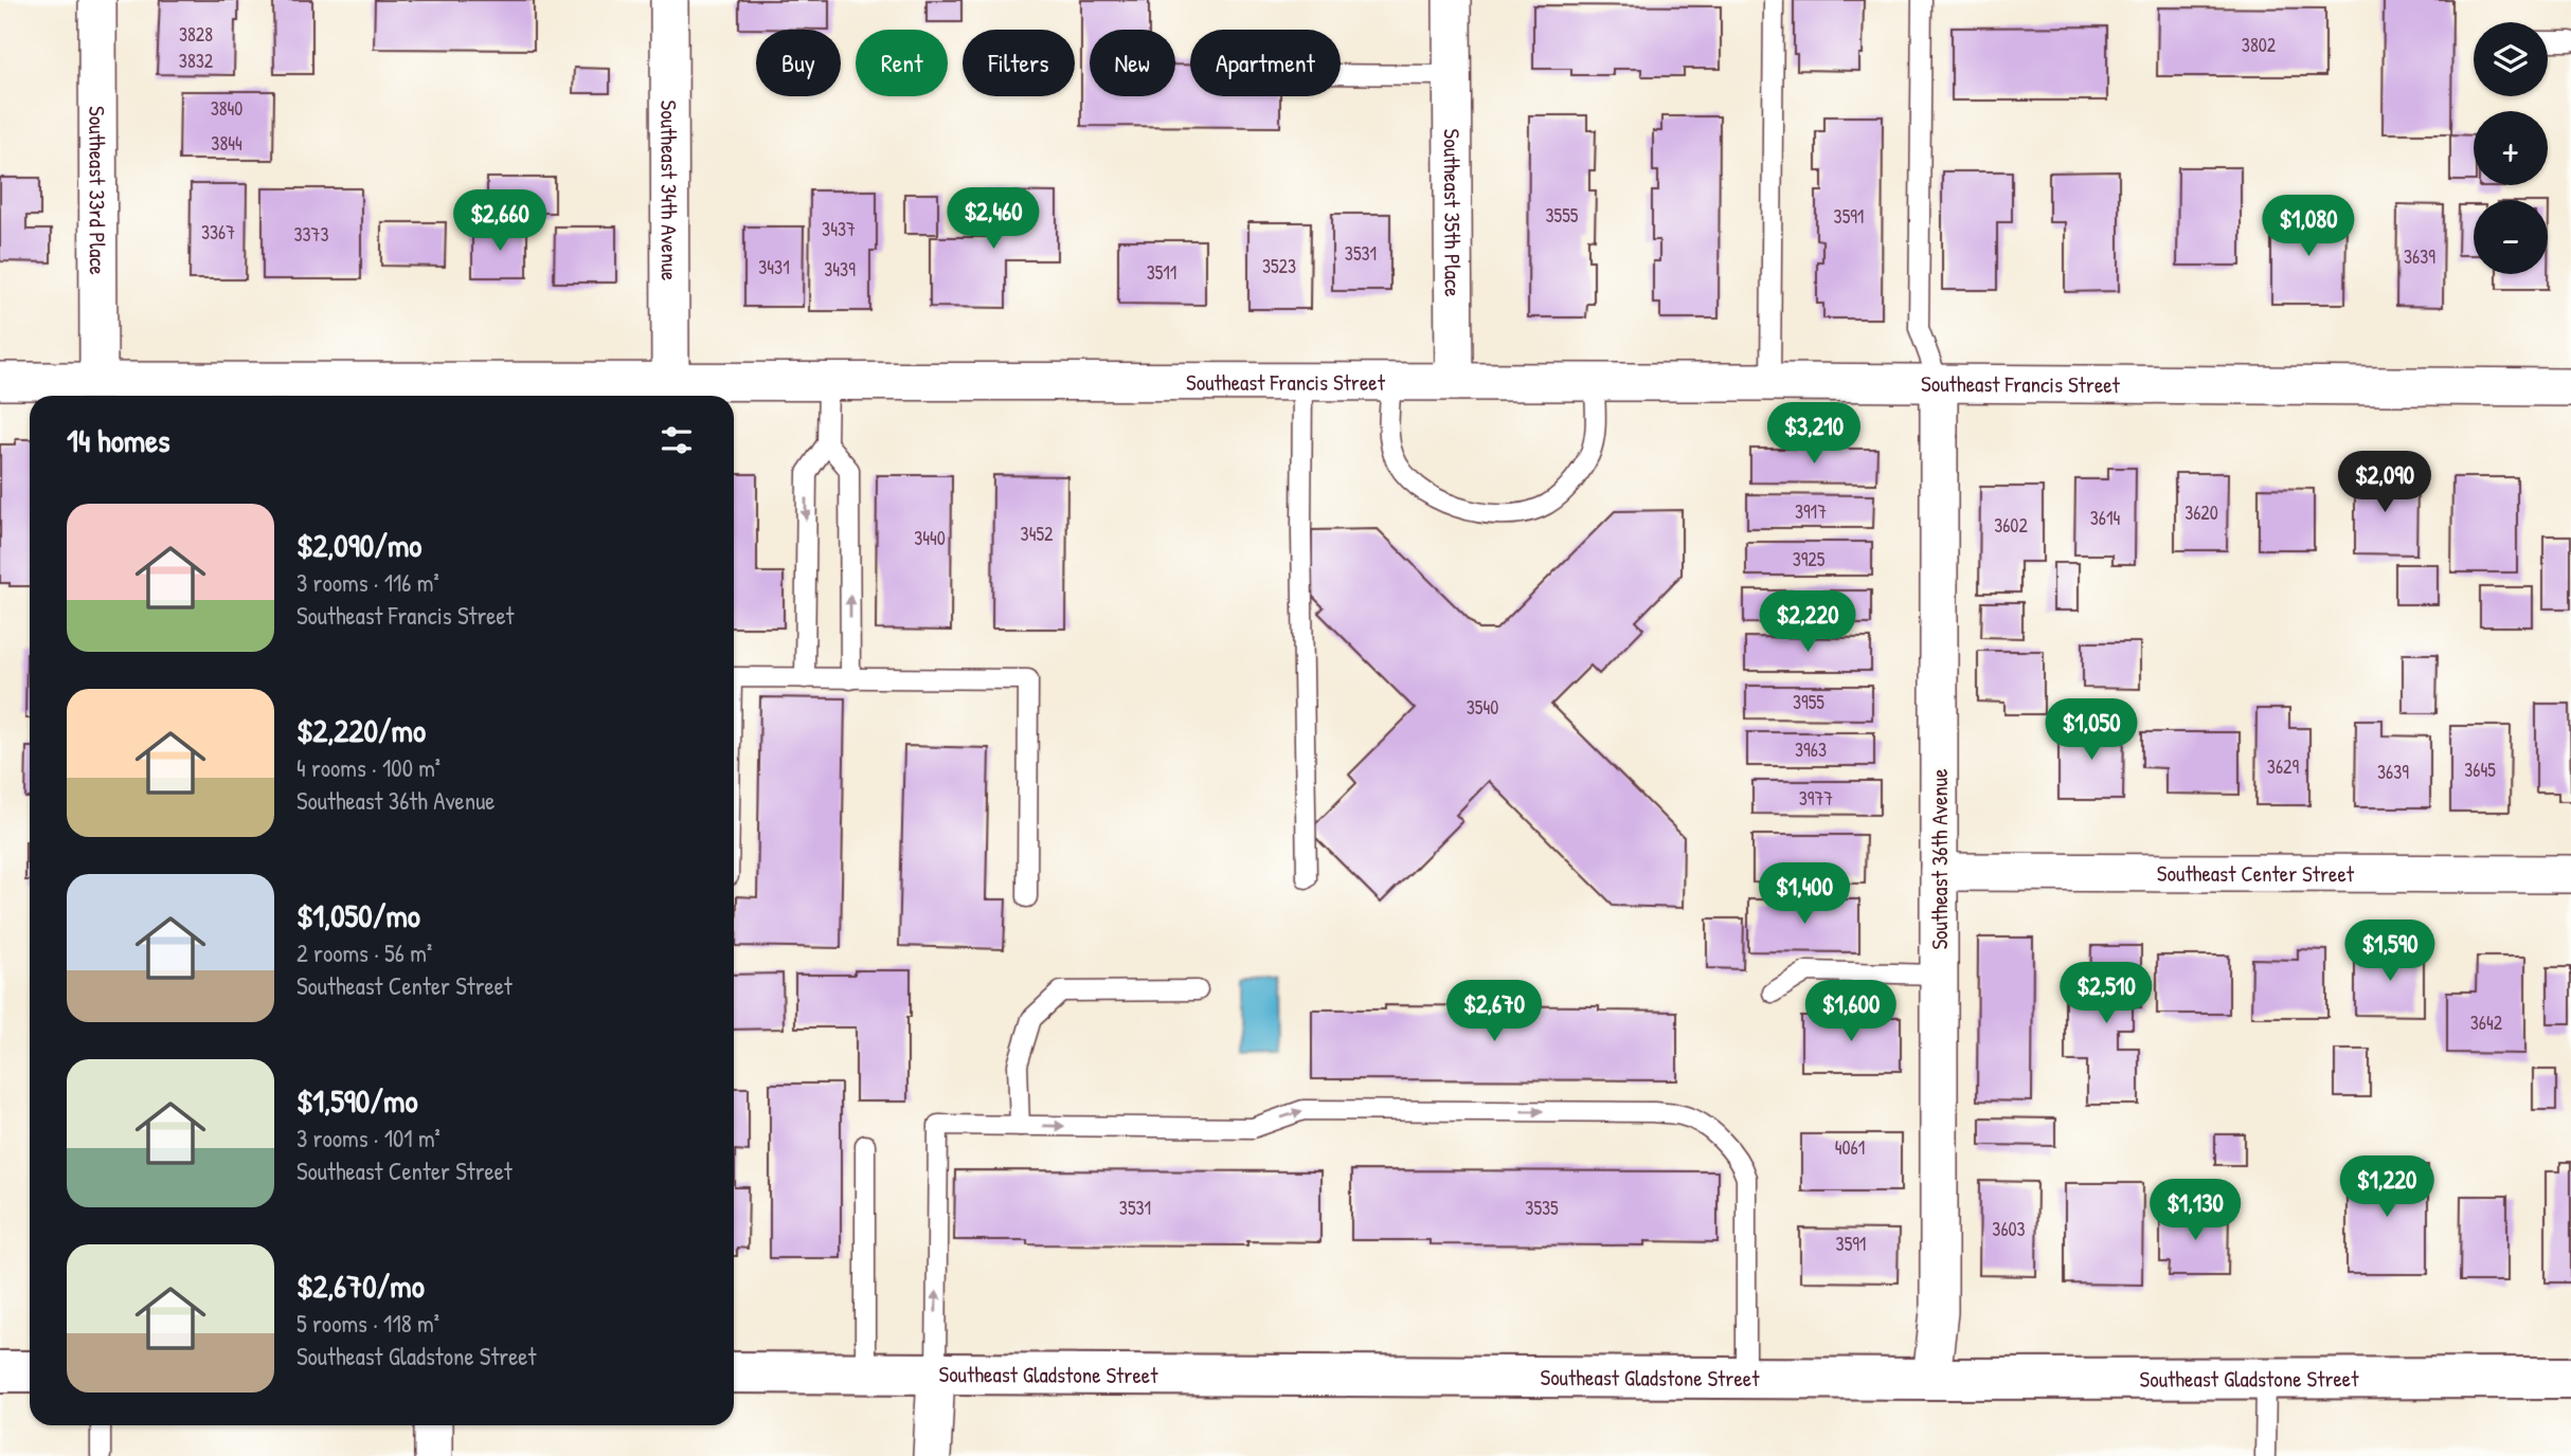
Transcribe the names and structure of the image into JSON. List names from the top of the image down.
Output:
{
  "streets": {
    "street": [
      "Southeast 33rd Place",
      "Southeast 34th Avenue",
      "Southeast 35th Place",
      "Southeast Francis Street",
      "Southeast 36th Avenue",
      "Southeast Center Street",
      "Southeast Gladstone Street"
    ]
  },
  "crossings": [
    ["Southeast 33rd Place", "Southeast Francis Street"],
    ["Southeast 34th Avenue", "Southeast Francis Street"],
    ["Southeast 35th Place", "Southeast Francis Street"],
    ["Southeast Francis Street", "Southeast 36th Avenue"],
    ["Southeast 36th Avenue", "Southeast Center Street"],
    ["Southeast 36th Avenue", "Southeast Gladstone Street"]
  ],
  "house_numbers": [
    "3828",
    "3802",
    "3832",
    "3840",
    "3844",
    "3555",
    "3591",
    "3437",
    "3367",
    "3373",
    "3531",
    "3639",
    "3523",
    "3431",
    "3439",
    "3511",
    "3917",
    "3620",
    "3614",
    "3602",
    "3452",
    "3440",
    "3925",
    "3955",
    "3540",
    "3963",
    "3629",
    "3645",
    "3639",
    "3977",
    "3642",
    "4061",
    "3531",
    "3535",
    "3603",
    "3591"
  ],
  "page": {
    "map_buttons": ["+", "−"],
    "chip": [
      "Buy",
      "Rent",
      "Filters",
      "New",
      "Apartment"
    ],
    "price": [
      "$2,460",
      "$2,660",
      "$1,080",
      "$3,210",
      "$2,090",
      "$2,220",
      "$1,050",
      "$1,400",
      "$1,590",
      "$2,510",
      "$2,670",
      "$1,600",
      "$1,220",
      "$1,130"
    ],
    "heading": "14 homes",
    "list": [
      {
        "name": "$2,090/mo",
        "note": "3 rooms · 116 m² · Southeast Francis Street"
      },
      {
        "name": "$2,220/mo",
        "note": "4 rooms · 100 m² · Southeast 36th Avenue"
      },
      {
        "name": "$1,050/mo",
        "note": "2 rooms · 56 m² · Southeast Center Street"
      },
      {
        "name": "$1,590/mo",
        "note": "3 rooms · 101 m² · Southeast Center Street"
      },
      {
        "name": "$2,670/mo",
        "note": "5 rooms · 118 m² · Southeast Gladstone Street"
      }
    ]
  }
}
